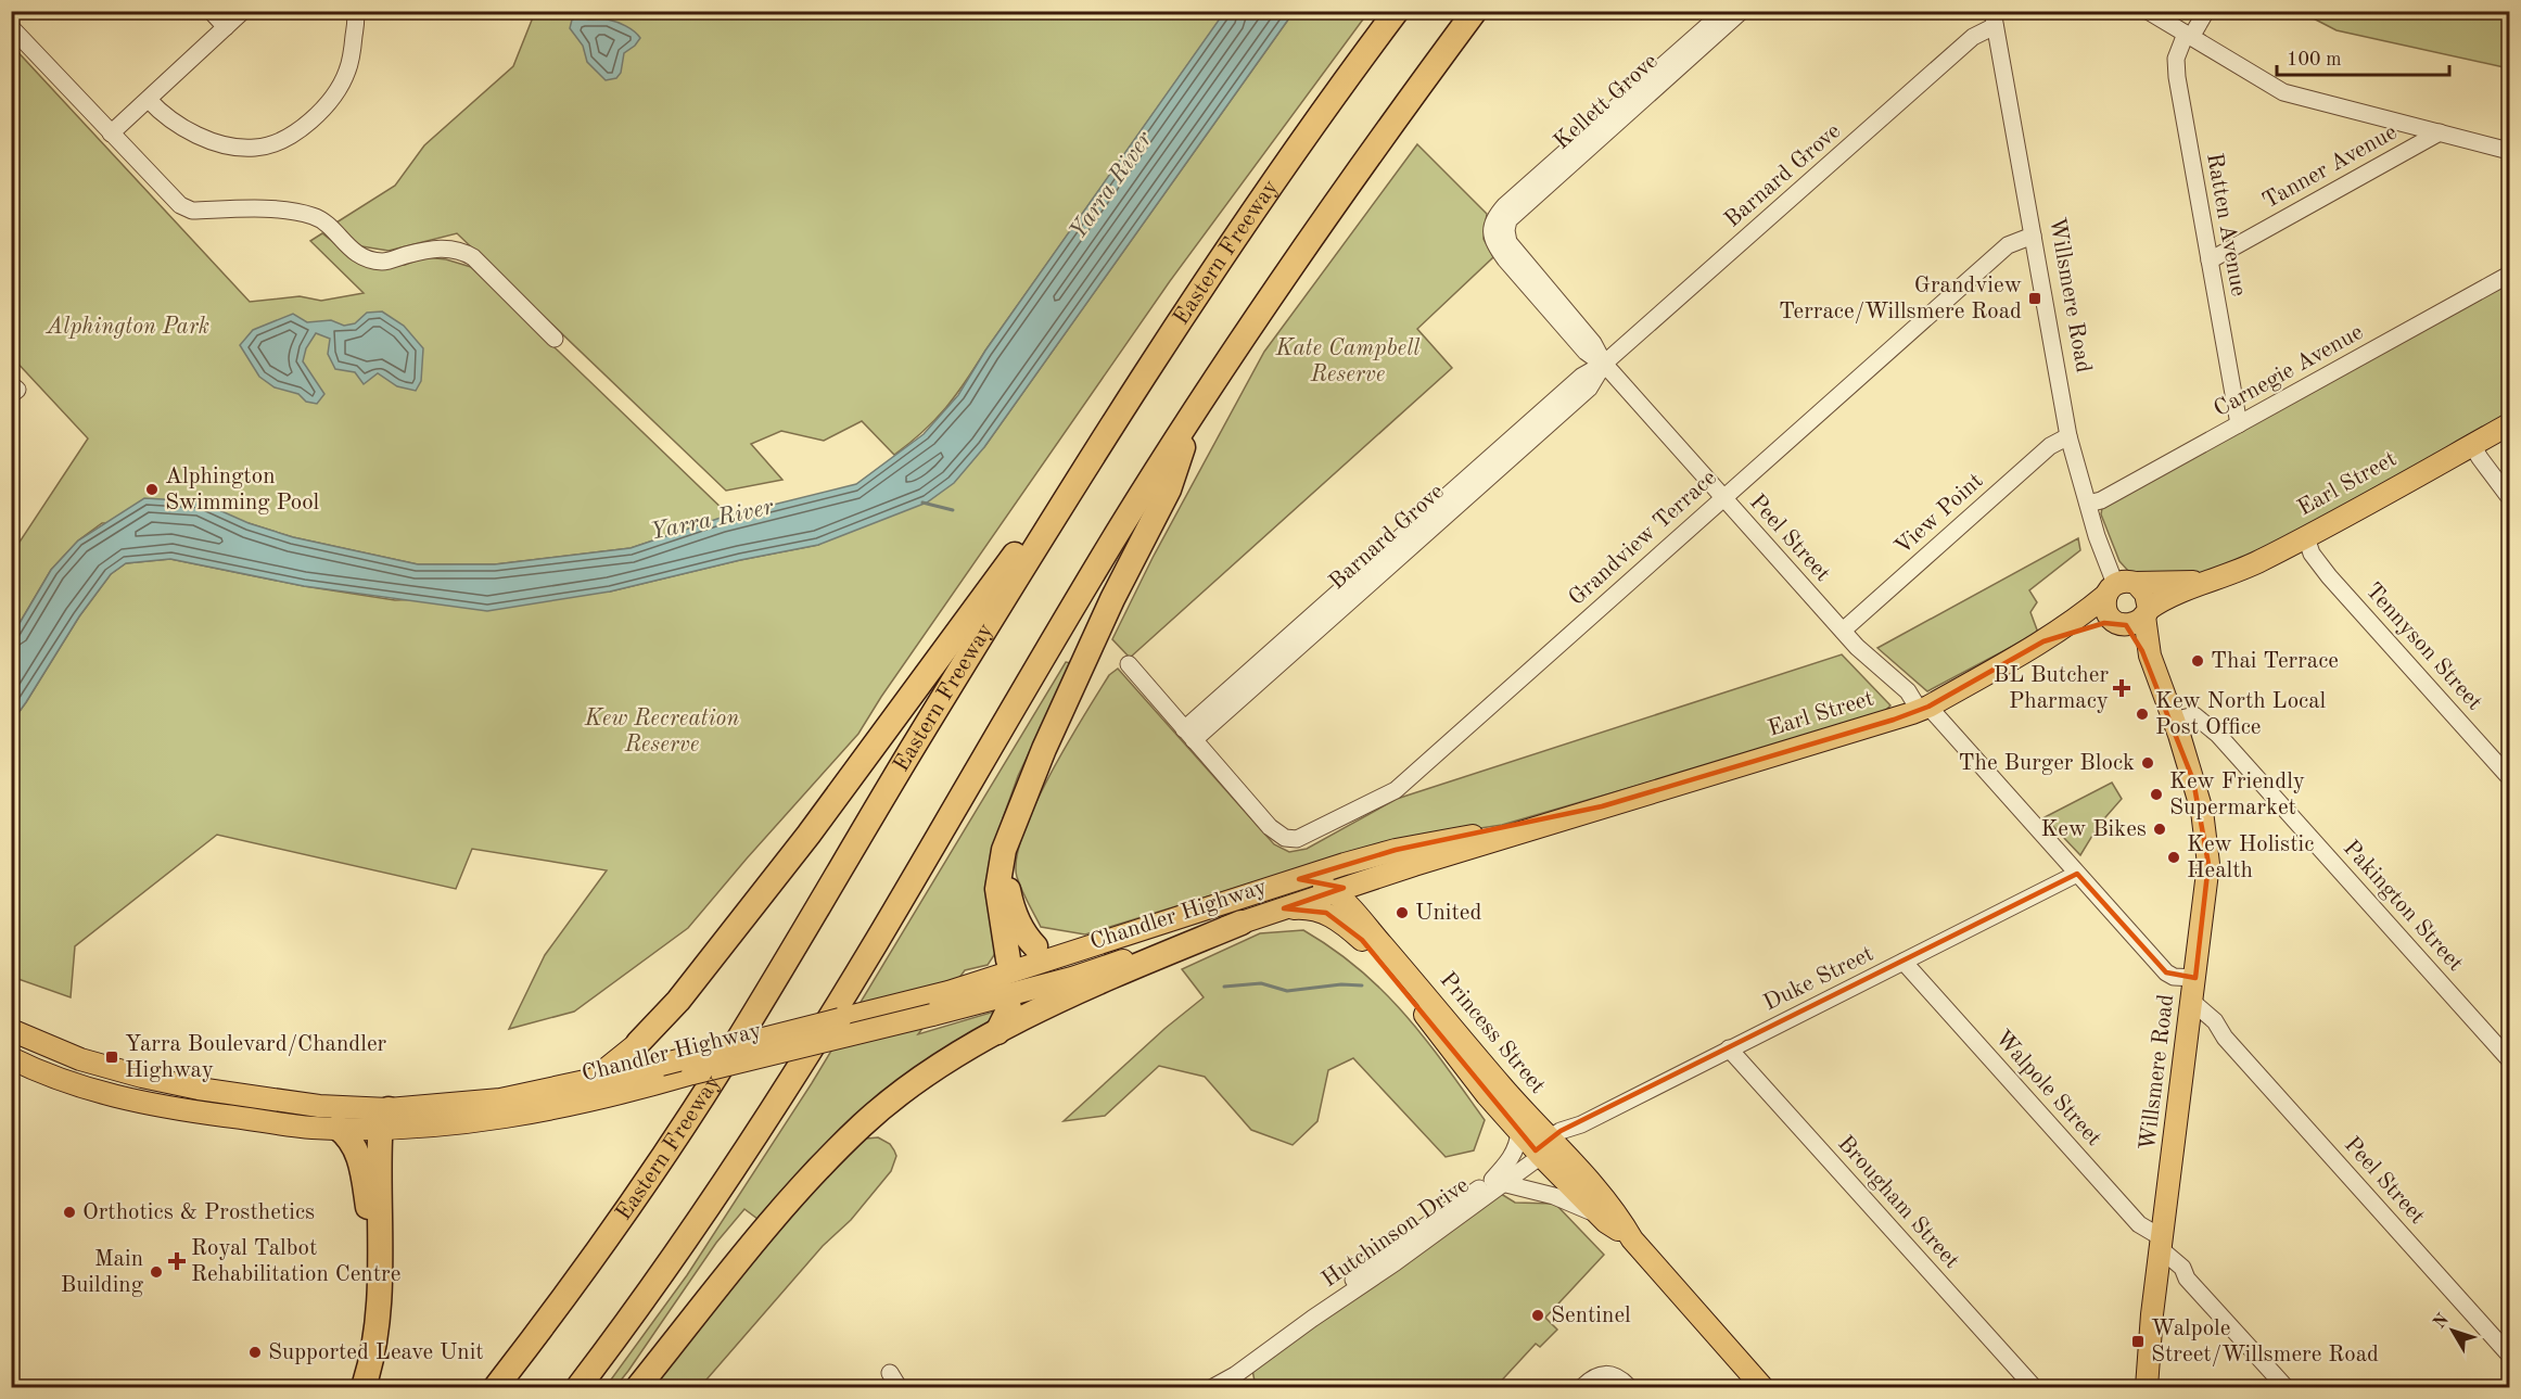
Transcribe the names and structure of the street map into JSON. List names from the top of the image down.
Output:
{
  "streets": {
    "highway": ["Eastern Freeway"],
    "main road": [
      "Willsmere Road",
      "Earl Street",
      "Chandler Highway",
      "Princess Street"
    ],
    "street": [
      "Kellett Grove",
      "Tanner Avenue",
      "Barnard Grove",
      "Ratten Avenue",
      "Carnegie Avenue",
      "View Point",
      "Grandview Terrace",
      "Peel Street",
      "Tennyson Street",
      "Pakington Street",
      "Duke Street",
      "Walpole Street",
      "Brougham Street",
      "Hutchinson Drive"
    ]
  },
  "crossings": [
    ["Kellett Grove", "Peel Street"],
    ["Tanner Avenue", "Ratten Avenue"],
    ["Barnard Grove", "Willsmere Road"],
    ["Barnard Grove", "Grandview Terrace"],
    ["Barnard Grove", "Peel Street"],
    ["Ratten Avenue", "Carnegie Avenue"],
    ["Willsmere Road", "Carnegie Avenue"],
    ["Willsmere Road", "Earl Street"],
    ["Willsmere Road", "View Point"],
    ["Willsmere Road", "Grandview Terrace"],
    ["Willsmere Road", "Peel Street"],
    ["Willsmere Road", "Pakington Street"],
    ["Willsmere Road", "Walpole Street"],
    ["Earl Street", "Peel Street"],
    ["Earl Street", "Tennyson Street"],
    ["Earl Street", "Chandler Highway"],
    ["Earl Street", "Princess Street"],
    ["View Point", "Peel Street"],
    ["Grandview Terrace", "Peel Street"],
    ["Peel Street", "Duke Street"],
    ["Chandler Highway", "Princess Street"],
    ["Duke Street", "Princess Street"],
    ["Duke Street", "Walpole Street"],
    ["Duke Street", "Brougham Street"],
    ["Duke Street", "Hutchinson Drive"],
    ["Princess Street", "Hutchinson Drive"]
  ],
  "water": ["Yarra River"],
  "parks": ["Alphington Park", "Kate Campbell Reserve", "Kew Recreation Reserve"],
  "places": {
    "transit": ["Grandview Terrace/Willsmere Road", "Yarra Boulevard/Chandler Highway", "Walpole Street/Willsmere Road"],
    "other": [
      "Alphington Swimming Pool",
      "Thai Terrace",
      "Kew North Local Post Office",
      "The Burger Block",
      "Kew Friendly Supermarket",
      "Kew Bikes",
      "Kew Holistic Health",
      "United",
      "Orthotics & Prosthetics",
      "Main Building",
      "Sentinel",
      "Supported Leave Unit"
    ],
    "health": ["BL Butcher Pharmacy", "Royal Talbot Rehabilitation Centre"]
  },
  "scale_bar": "100 m",
  "north": "top left"
}
